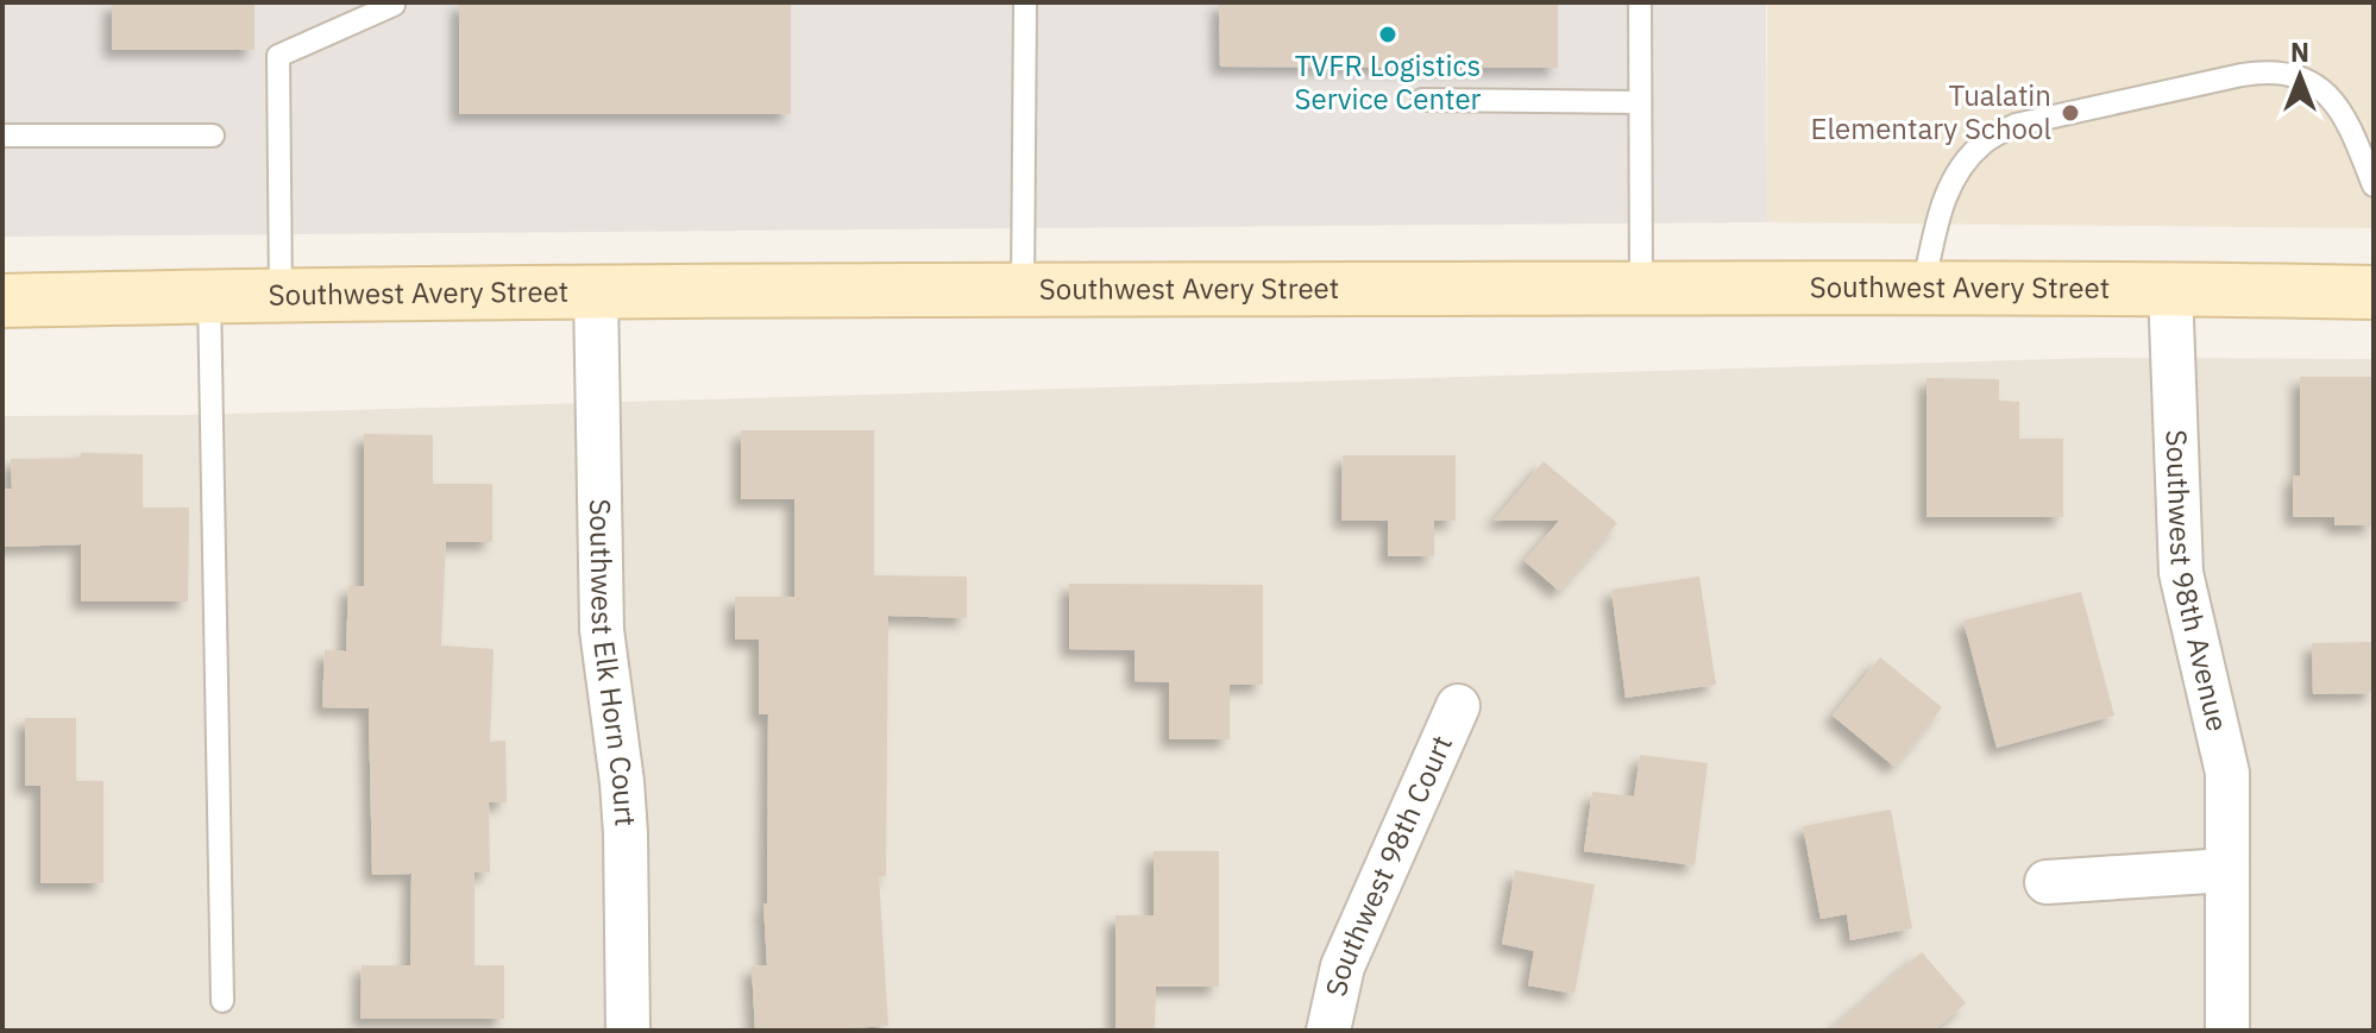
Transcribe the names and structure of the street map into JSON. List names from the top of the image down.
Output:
{
  "streets": {
    "main road": ["Southwest Avery Street"],
    "street": ["Southwest 98th Avenue", "Southwest Elk Horn Court", "Southwest 98th Court"]
  },
  "crossings": [
    ["Southwest Avery Street", "Southwest 98th Avenue"],
    ["Southwest Avery Street", "Southwest Elk Horn Court"]
  ],
  "places": ["TVFR Logistics Service Center", "Tualatin Elementary School"],
  "north": "top"
}
